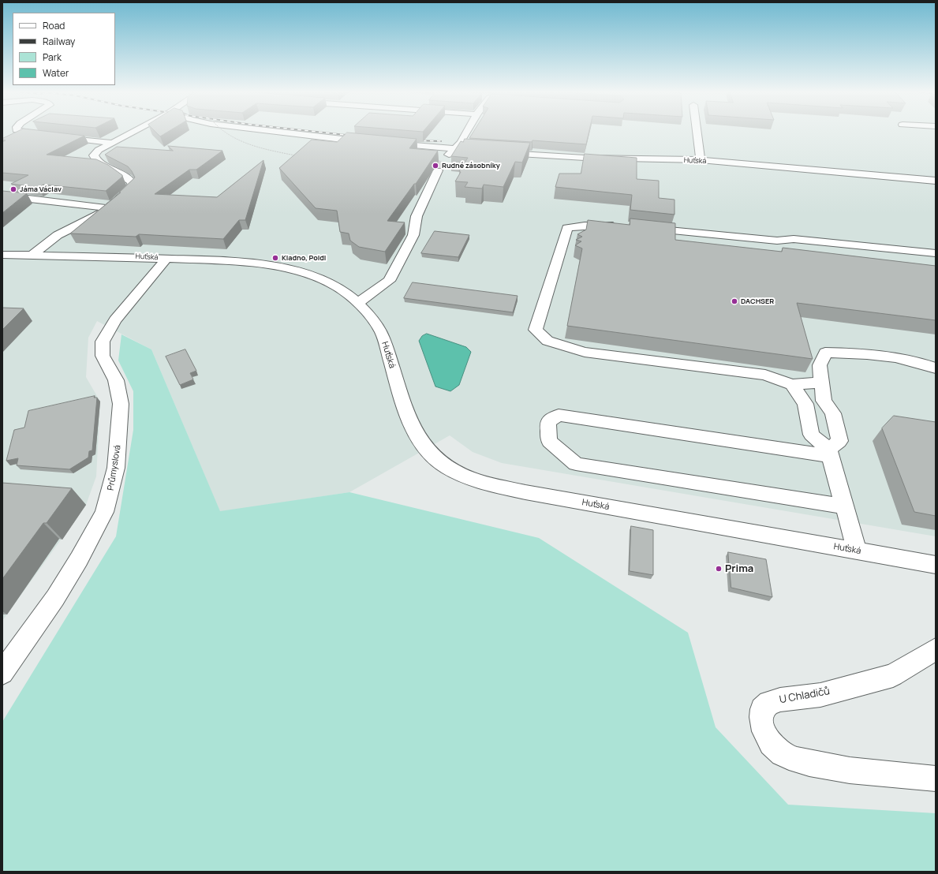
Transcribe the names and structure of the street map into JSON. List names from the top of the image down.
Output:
{
  "streets": {
    "street": ["Huťská", "Průmyslová", "U Chladičů"]
  },
  "crossings": [
    ["Huťská", "Průmyslová"]
  ],
  "places": [
    "Rudné zásobníky",
    "Jáma Václav",
    "Kladno, Poldi",
    "DACHSER",
    "Prima"
  ],
  "legend": [
    "Road",
    "Railway",
    "Park",
    "Water"
  ]
}
